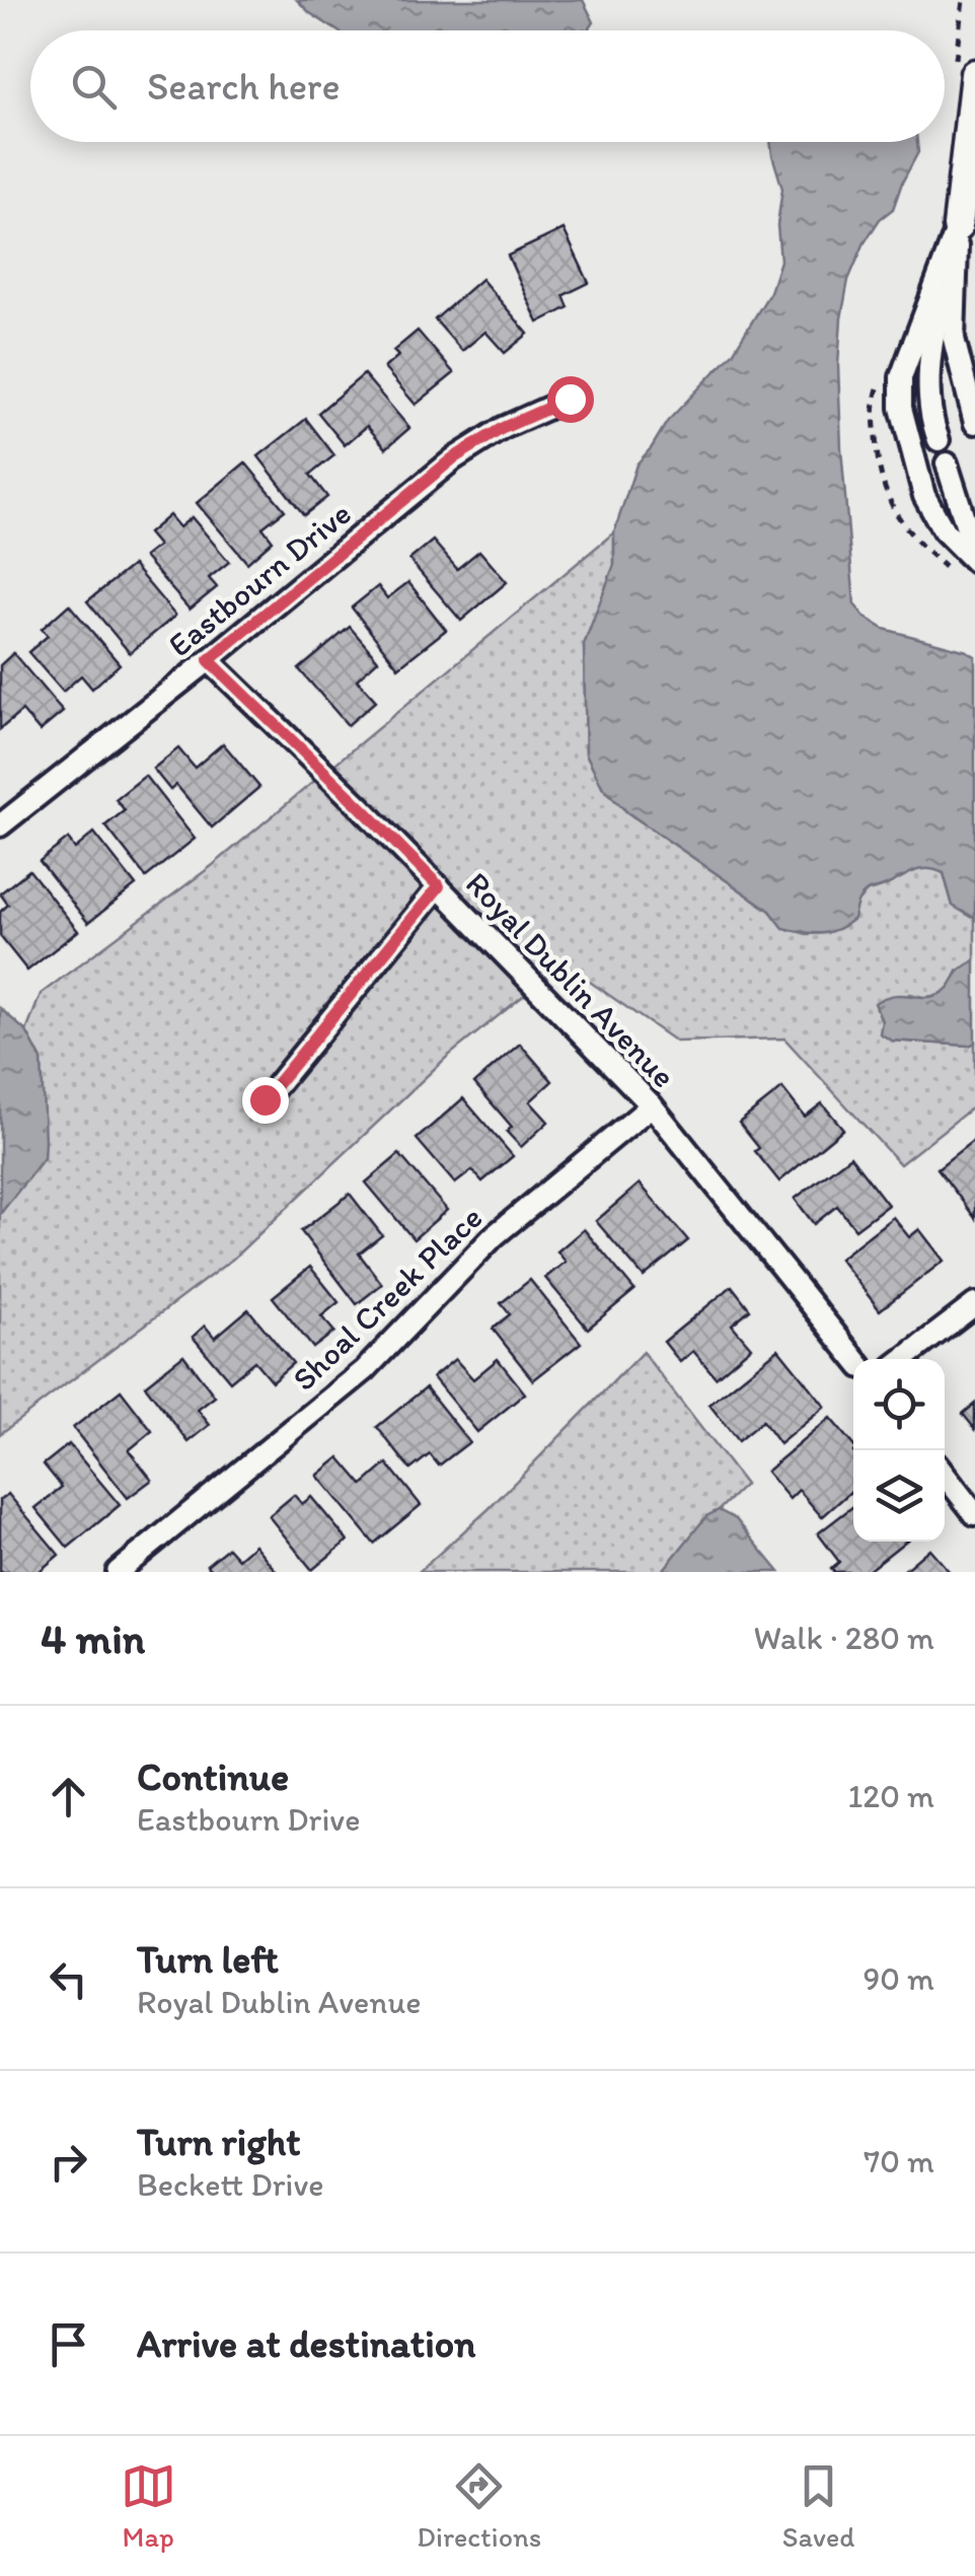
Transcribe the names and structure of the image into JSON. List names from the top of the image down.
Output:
{
  "streets": {
    "street": ["Eastbourn Drive", "Royal Dublin Avenue", "Shoal Creek Place"]
  },
  "crossings": [
    ["Eastbourn Drive", "Royal Dublin Avenue"],
    ["Royal Dublin Avenue", "Shoal Creek Place"]
  ],
  "page": {
    "search": "Search here",
    "heading": ["4 min", "Walk · 280 m"],
    "list": [
      ["Continue", "Eastbourn Drive", "120 m"],
      ["Turn left", "Royal Dublin Avenue", "90 m"],
      ["Turn right", "Beckett Drive", "70 m"],
      "Arrive at destination"
    ],
    "nav": ["Map", "Directions", "Saved"]
  }
}
